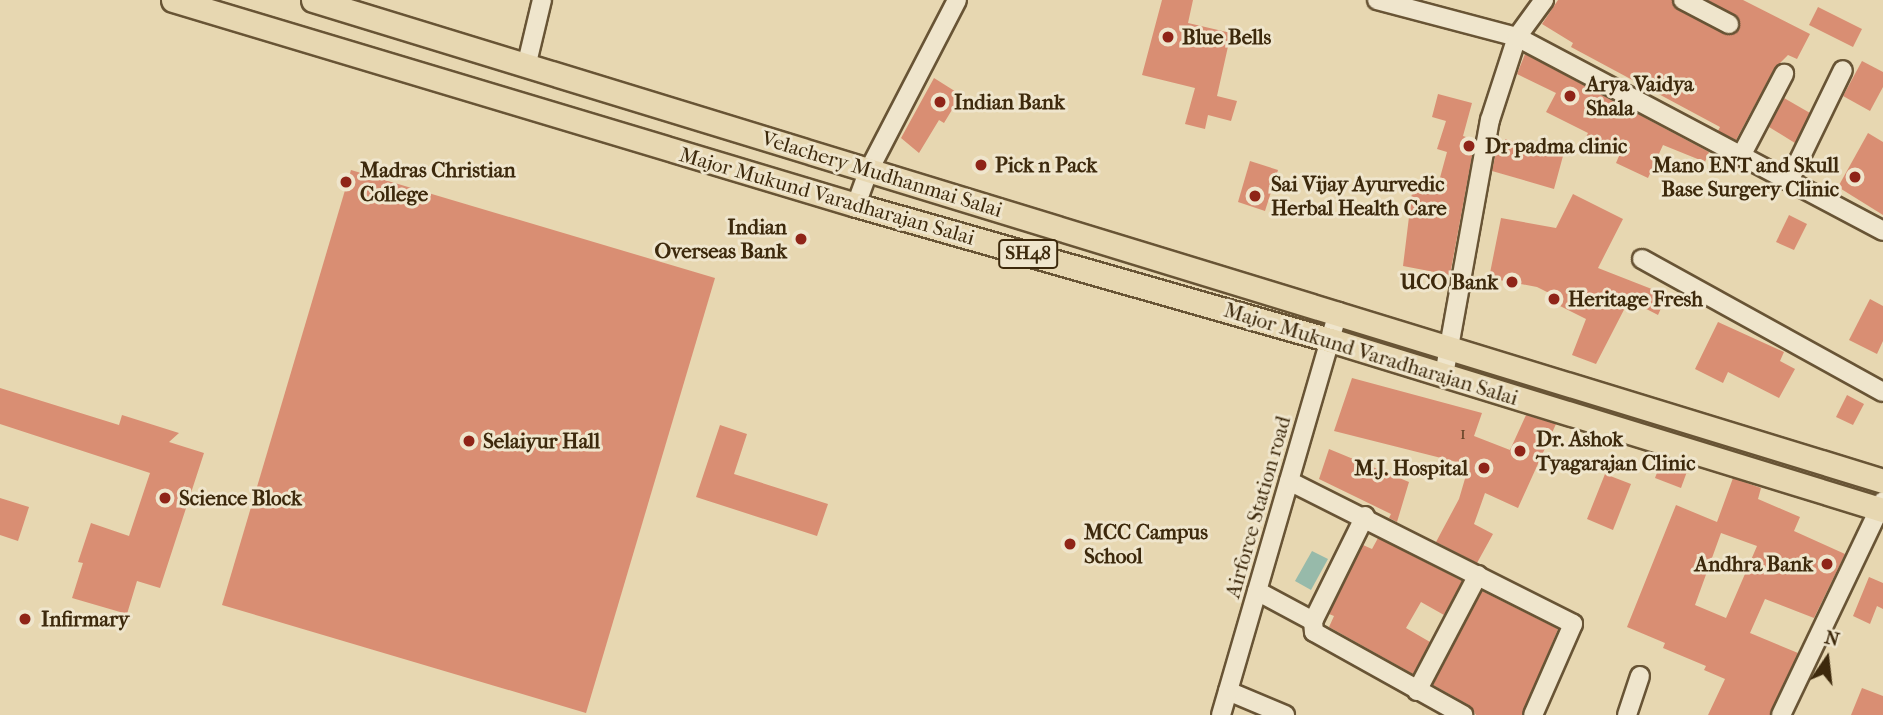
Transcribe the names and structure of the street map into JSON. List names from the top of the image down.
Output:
{
  "streets": {
    "main road": ["Velachery Mudhanmai Salai", "Major Mukund Varadharajan Salai", "SH48"],
    "street": ["Airforce Station road"]
  },
  "crossings": [
    ["Velachery Mudhanmai Salai", "Major Mukund Varadharajan Salai"],
    ["Velachery Mudhanmai Salai", "Airforce Station road"],
    ["Major Mukund Varadharajan Salai", "Airforce Station road"]
  ],
  "places": [
    "Blue Bells",
    "Arya Vaidya Shala",
    "Indian Bank",
    "Dr padma clinic",
    "Pick n Pack",
    "Mano ENT and Skull Base Surgery Clinic",
    "Madras Christian College",
    "Sai Vijay Ayurvedic Herbal Health Care",
    "Indian Overseas Bank",
    "UCO Bank",
    "Heritage Fresh",
    "Selaiyur Hall",
    "Dr. Ashok Tyagarajan Clinic",
    "M.J. Hospital",
    "Science Block",
    "MCC Campus School",
    "Andhra Bank",
    "Infirmary"
  ],
  "house_numbers": ["1"],
  "north": "top"
}
